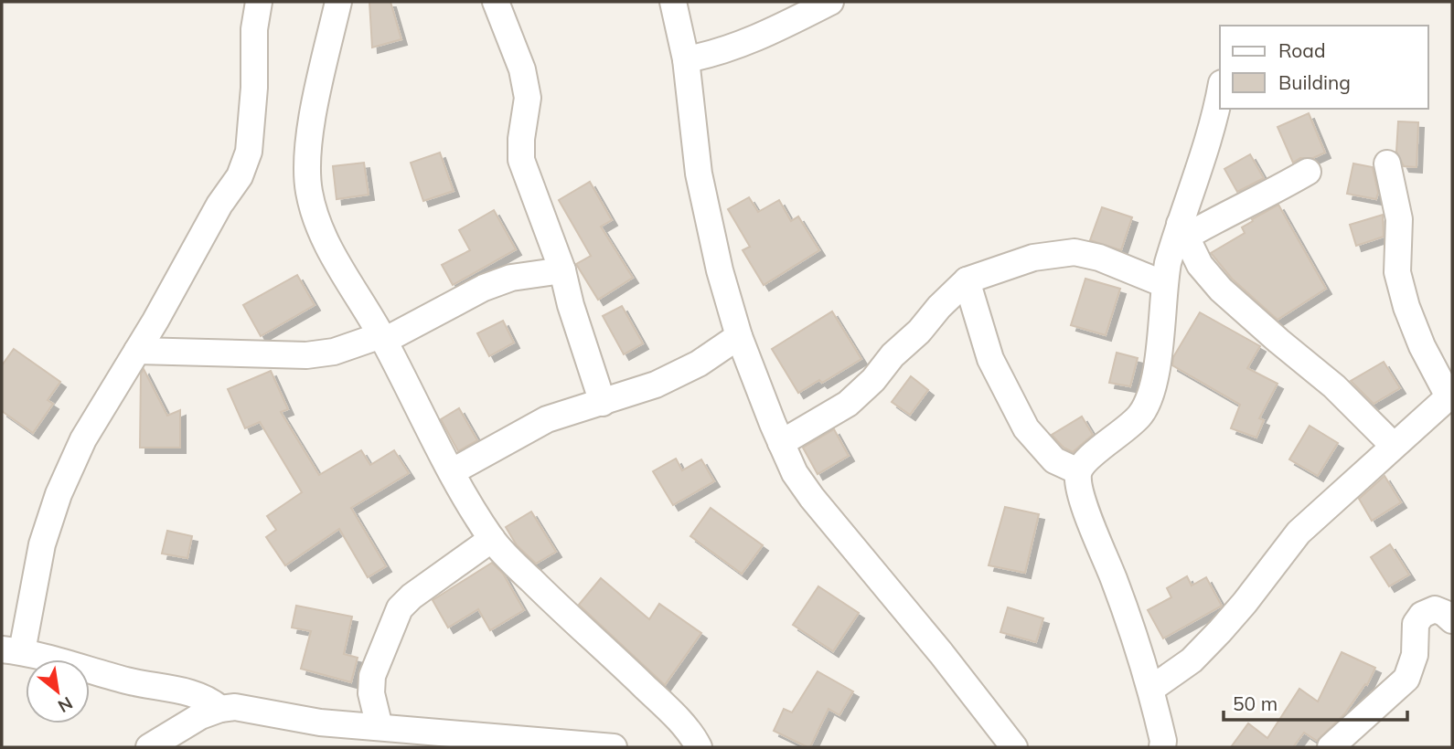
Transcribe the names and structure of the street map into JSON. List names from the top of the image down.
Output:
{
  "legend": ["Road", "Building"],
  "scale_bar": "50 m",
  "north": "bottom right"
}
